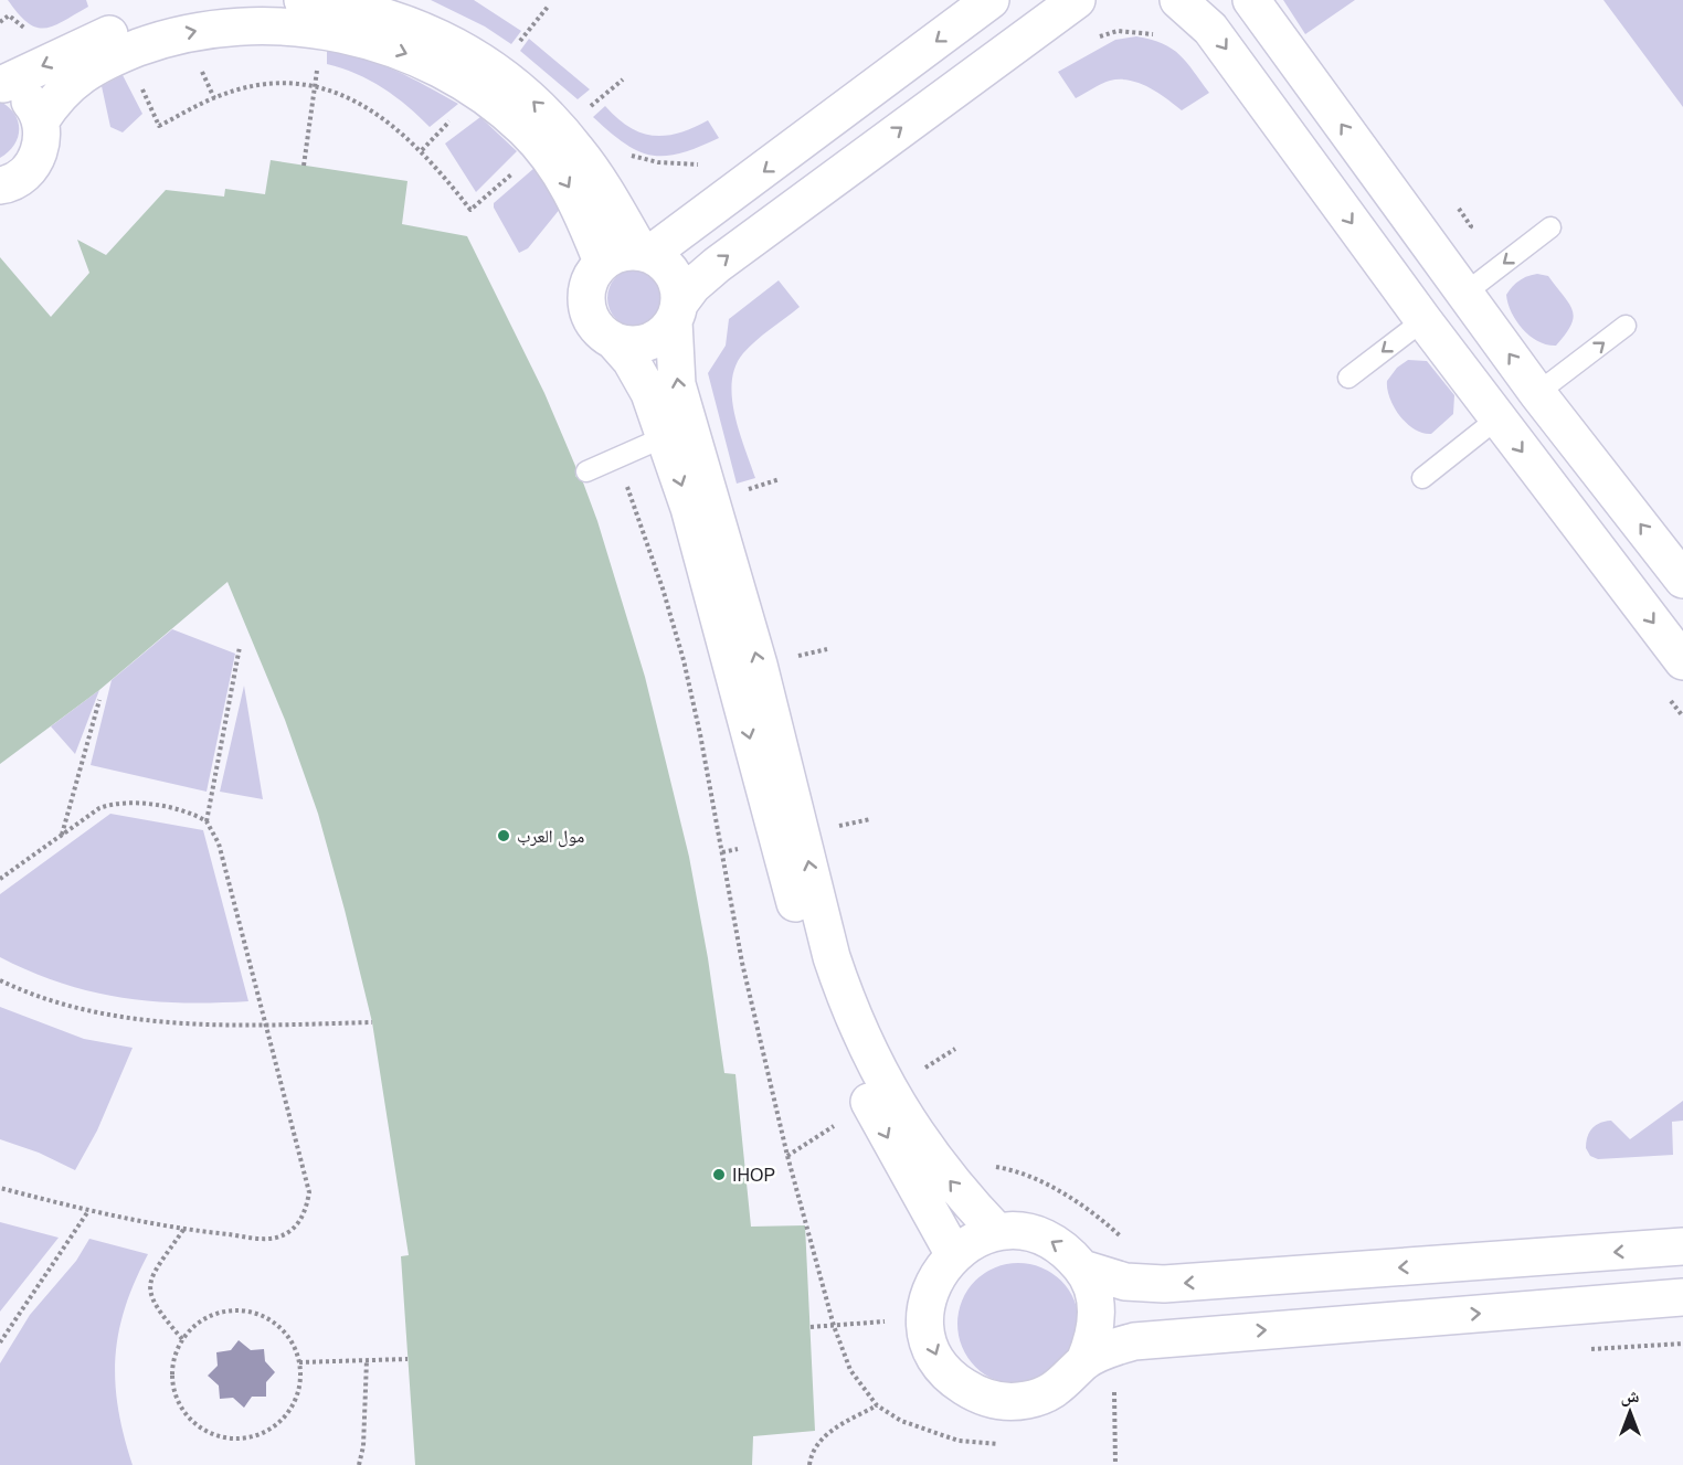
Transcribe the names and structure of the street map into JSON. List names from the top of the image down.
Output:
{
  "places": ["مول العرب", "IHOP"],
  "north": "top"
}
